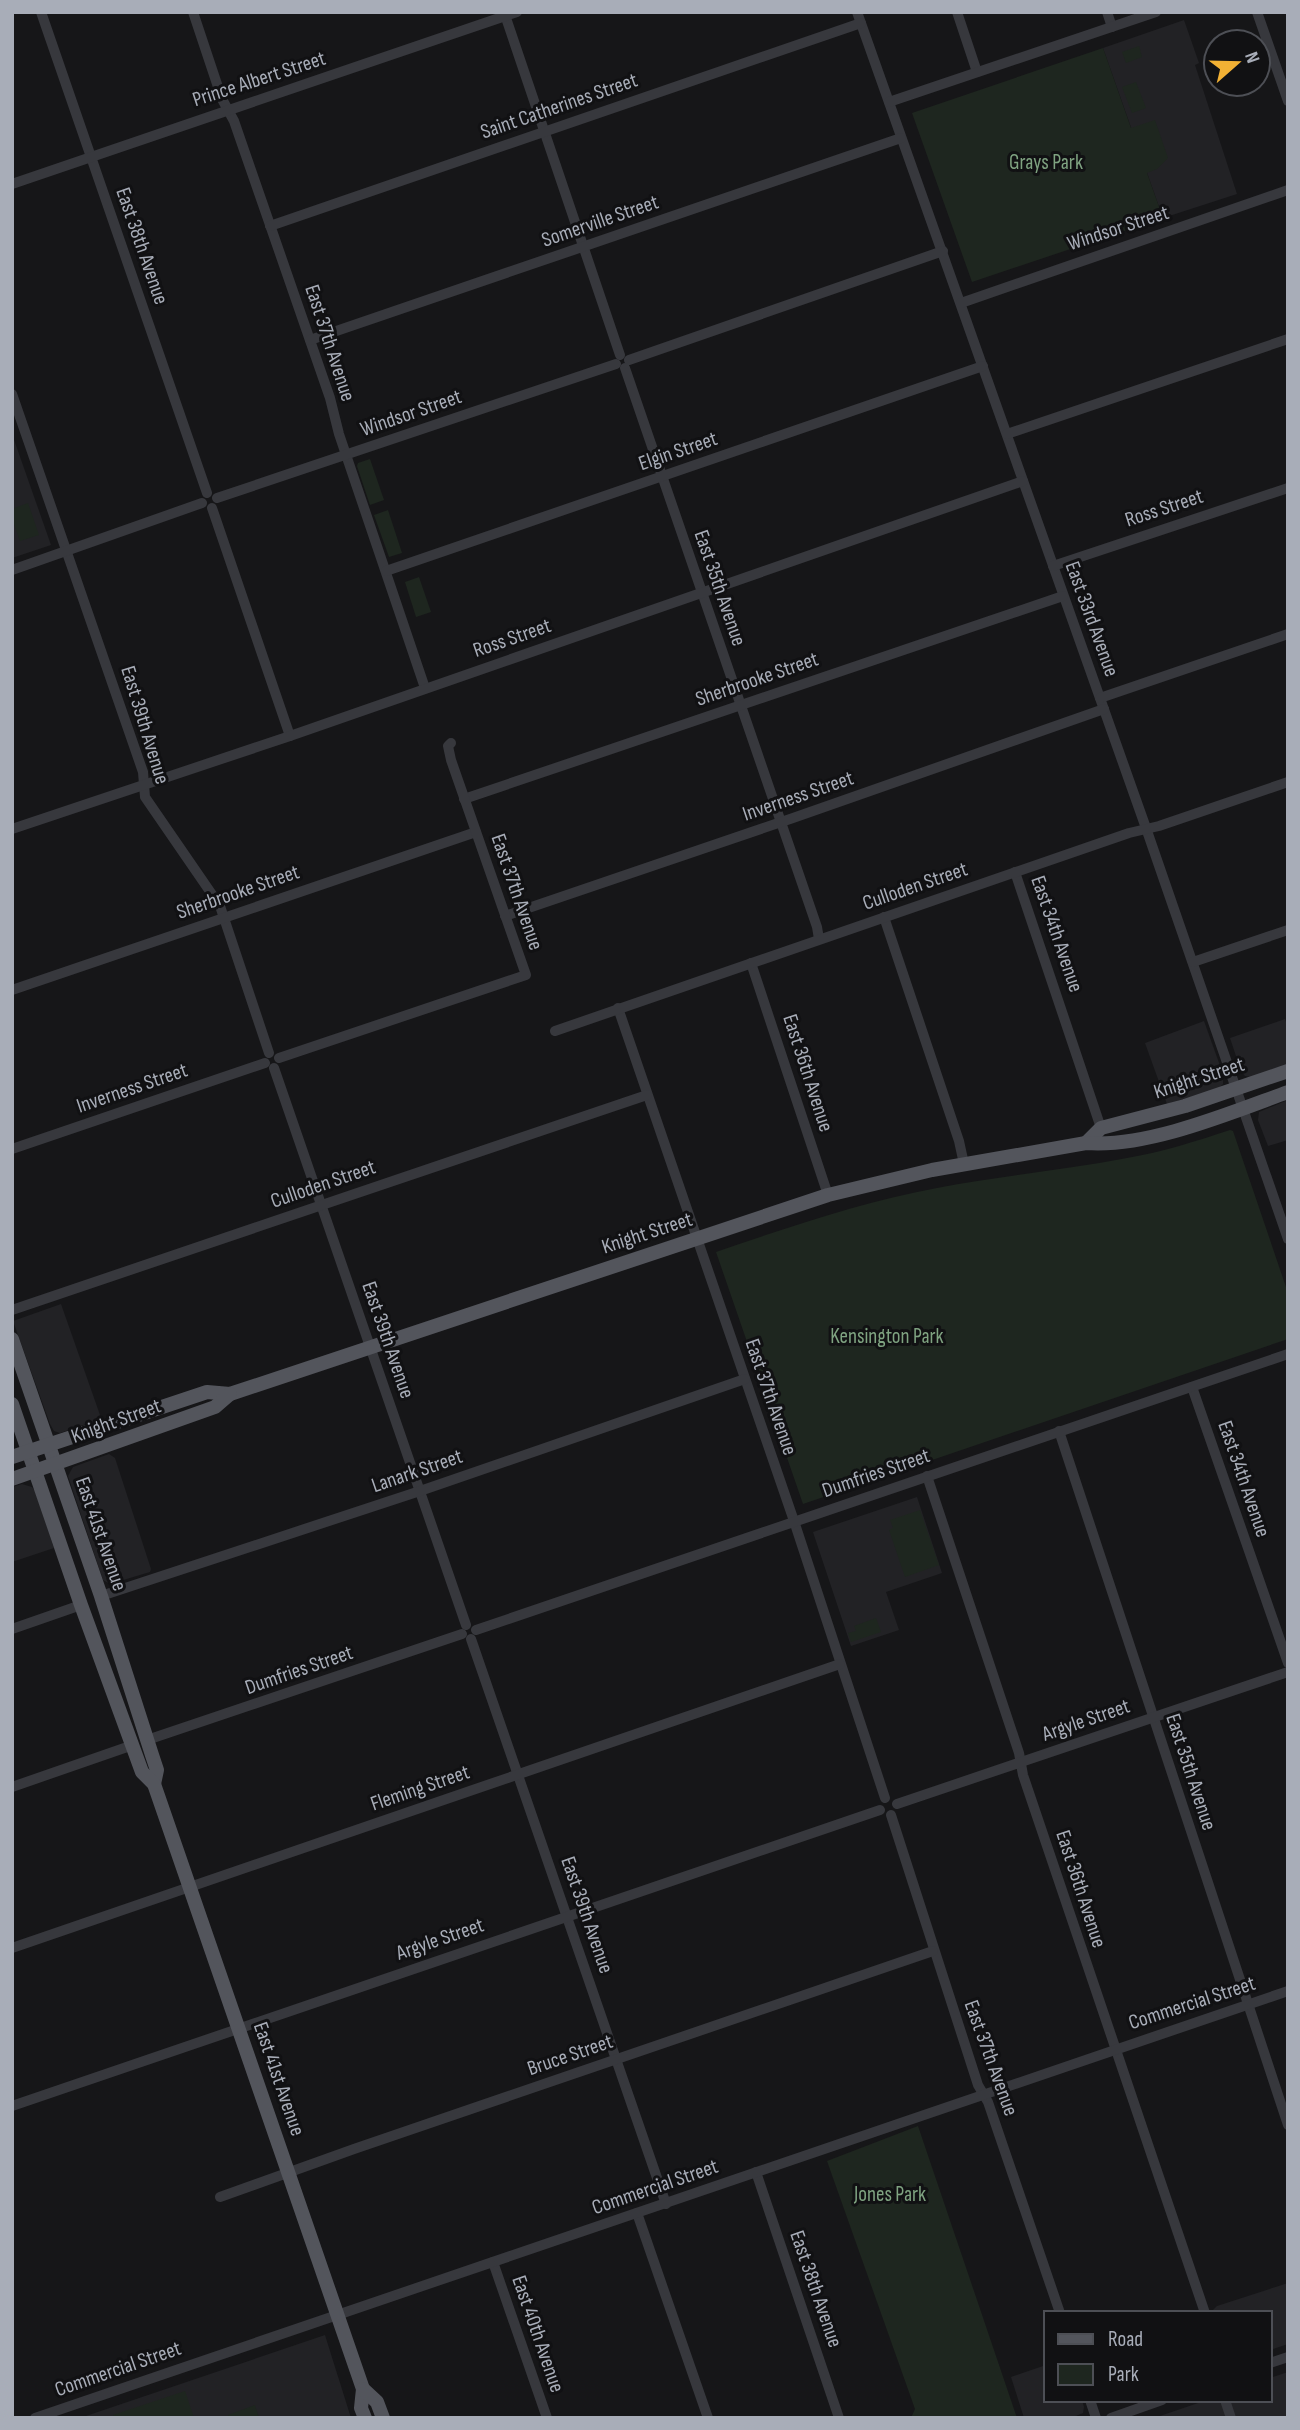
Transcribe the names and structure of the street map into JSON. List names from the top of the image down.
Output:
{
  "streets": {
    "main road": ["Knight Street", "East 41st Avenue"],
    "street": [
      "Prince Albert Street",
      "Saint Catherines Street",
      "Somerville Street",
      "Windsor Street",
      "East 38th Avenue",
      "East 37th Avenue",
      "Elgin Street",
      "Ross Street",
      "East 35th Avenue",
      "East 33rd Avenue",
      "Sherbrooke Street",
      "East 39th Avenue",
      "Inverness Street",
      "Culloden Street",
      "East 34th Avenue",
      "East 36th Avenue",
      "Lanark Street",
      "Dumfries Street",
      "Argyle Street",
      "Fleming Street",
      "Commercial Street",
      "Bruce Street",
      "East 40th Avenue"
    ]
  },
  "crossings": [
    ["Prince Albert Street", "East 38th Avenue"],
    ["Prince Albert Street", "East 37th Avenue"],
    ["Prince Albert Street", "East 35th Avenue"],
    ["Saint Catherines Street", "East 37th Avenue"],
    ["Saint Catherines Street", "East 35th Avenue"],
    ["Saint Catherines Street", "East 33rd Avenue"],
    ["Somerville Street", "East 37th Avenue"],
    ["Somerville Street", "East 35th Avenue"],
    ["Somerville Street", "East 33rd Avenue"],
    ["Windsor Street", "East 38th Avenue"],
    ["Windsor Street", "East 37th Avenue"],
    ["Windsor Street", "East 35th Avenue"],
    ["Windsor Street", "East 33rd Avenue"],
    ["Windsor Street", "East 39th Avenue"],
    ["East 38th Avenue", "Ross Street"],
    ["East 38th Avenue", "Commercial Street"],
    ["East 37th Avenue", "Elgin Street"],
    ["East 37th Avenue", "Ross Street"],
    ["East 37th Avenue", "Sherbrooke Street"],
    ["East 37th Avenue", "Inverness Street"],
    ["East 37th Avenue", "Culloden Street"],
    ["East 37th Avenue", "Knight Street"],
    ["East 37th Avenue", "Lanark Street"],
    ["East 37th Avenue", "Dumfries Street"],
    ["East 37th Avenue", "Argyle Street"],
    ["East 37th Avenue", "Fleming Street"],
    ["East 37th Avenue", "Commercial Street"],
    ["East 37th Avenue", "Bruce Street"],
    ["Elgin Street", "East 35th Avenue"],
    ["Elgin Street", "East 33rd Avenue"],
    ["Ross Street", "East 35th Avenue"],
    ["Ross Street", "East 33rd Avenue"],
    ["Ross Street", "East 39th Avenue"],
    ["East 35th Avenue", "Sherbrooke Street"],
    ["East 35th Avenue", "Inverness Street"],
    ["East 35th Avenue", "Culloden Street"],
    ["East 35th Avenue", "Dumfries Street"],
    ["East 35th Avenue", "Argyle Street"],
    ["East 35th Avenue", "Commercial Street"],
    ["East 33rd Avenue", "Sherbrooke Street"],
    ["East 33rd Avenue", "Inverness Street"],
    ["East 33rd Avenue", "Culloden Street"],
    ["East 33rd Avenue", "Knight Street"],
    ["Sherbrooke Street", "East 39th Avenue"],
    ["East 39th Avenue", "Inverness Street"],
    ["East 39th Avenue", "Culloden Street"],
    ["East 39th Avenue", "Knight Street"],
    ["East 39th Avenue", "Lanark Street"],
    ["East 39th Avenue", "Dumfries Street"],
    ["East 39th Avenue", "Argyle Street"],
    ["East 39th Avenue", "Fleming Street"],
    ["East 39th Avenue", "Commercial Street"],
    ["East 39th Avenue", "Bruce Street"],
    ["Culloden Street", "East 34th Avenue"],
    ["Culloden Street", "East 36th Avenue"],
    ["East 34th Avenue", "Knight Street"],
    ["East 34th Avenue", "Dumfries Street"],
    ["East 36th Avenue", "Knight Street"],
    ["East 36th Avenue", "Dumfries Street"],
    ["East 36th Avenue", "Argyle Street"],
    ["East 36th Avenue", "Commercial Street"],
    ["Knight Street", "East 41st Avenue"],
    ["Lanark Street", "East 41st Avenue"],
    ["Dumfries Street", "East 41st Avenue"],
    ["East 41st Avenue", "Argyle Street"],
    ["East 41st Avenue", "Fleming Street"],
    ["East 41st Avenue", "Commercial Street"],
    ["East 41st Avenue", "Bruce Street"],
    ["Commercial Street", "East 40th Avenue"]
  ],
  "parks": ["Grays Park", "Kensington Park", "Jones Park"],
  "legend": ["Road", "Park"],
  "north": "right"
}
